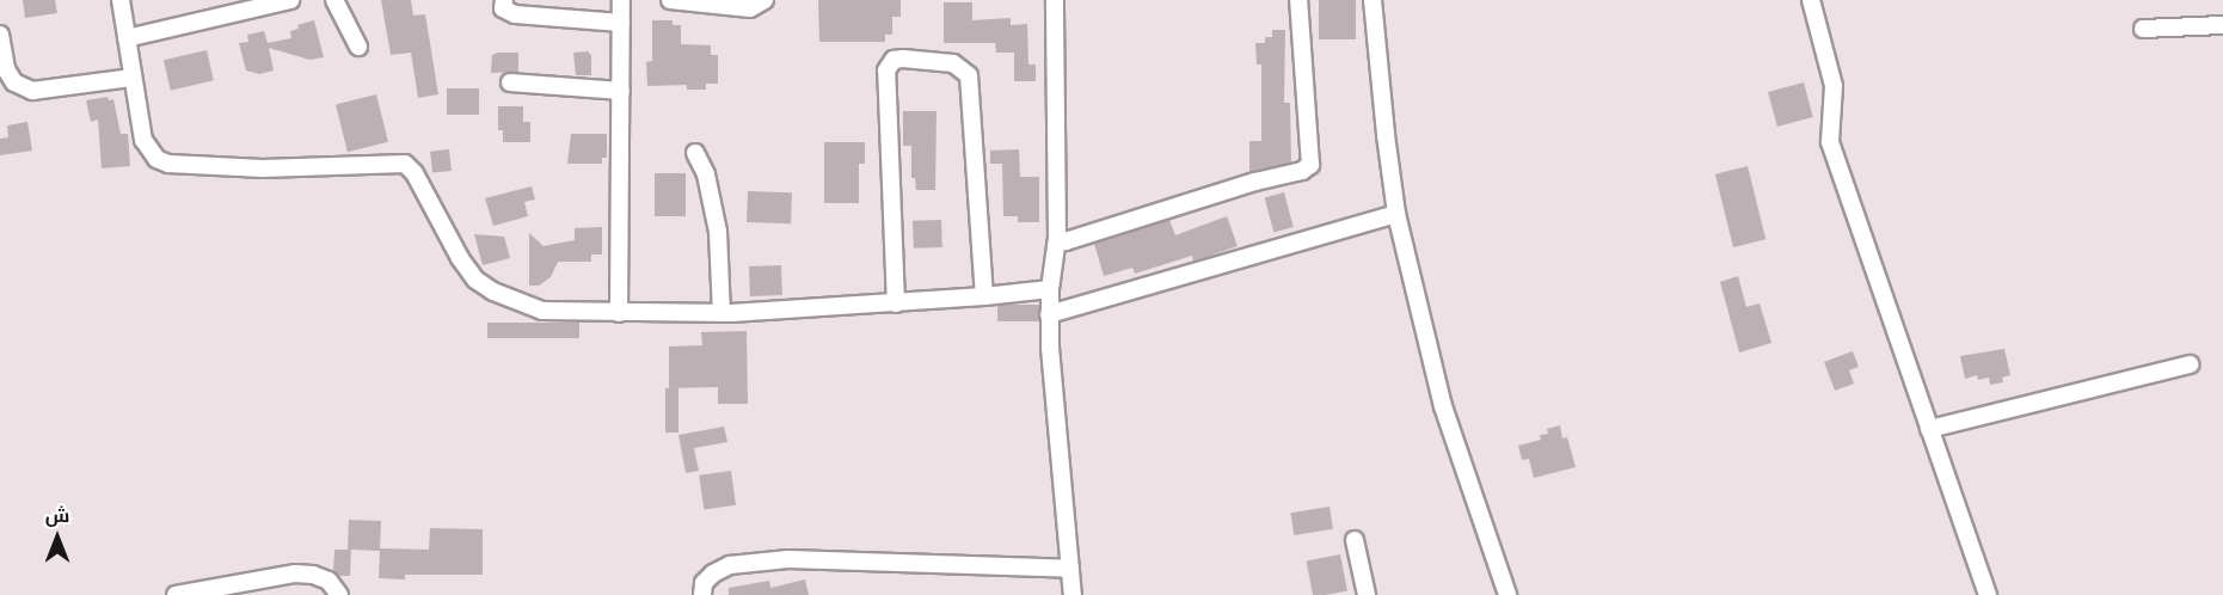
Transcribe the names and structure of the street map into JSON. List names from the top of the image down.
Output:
{
  "north": "top"
}
